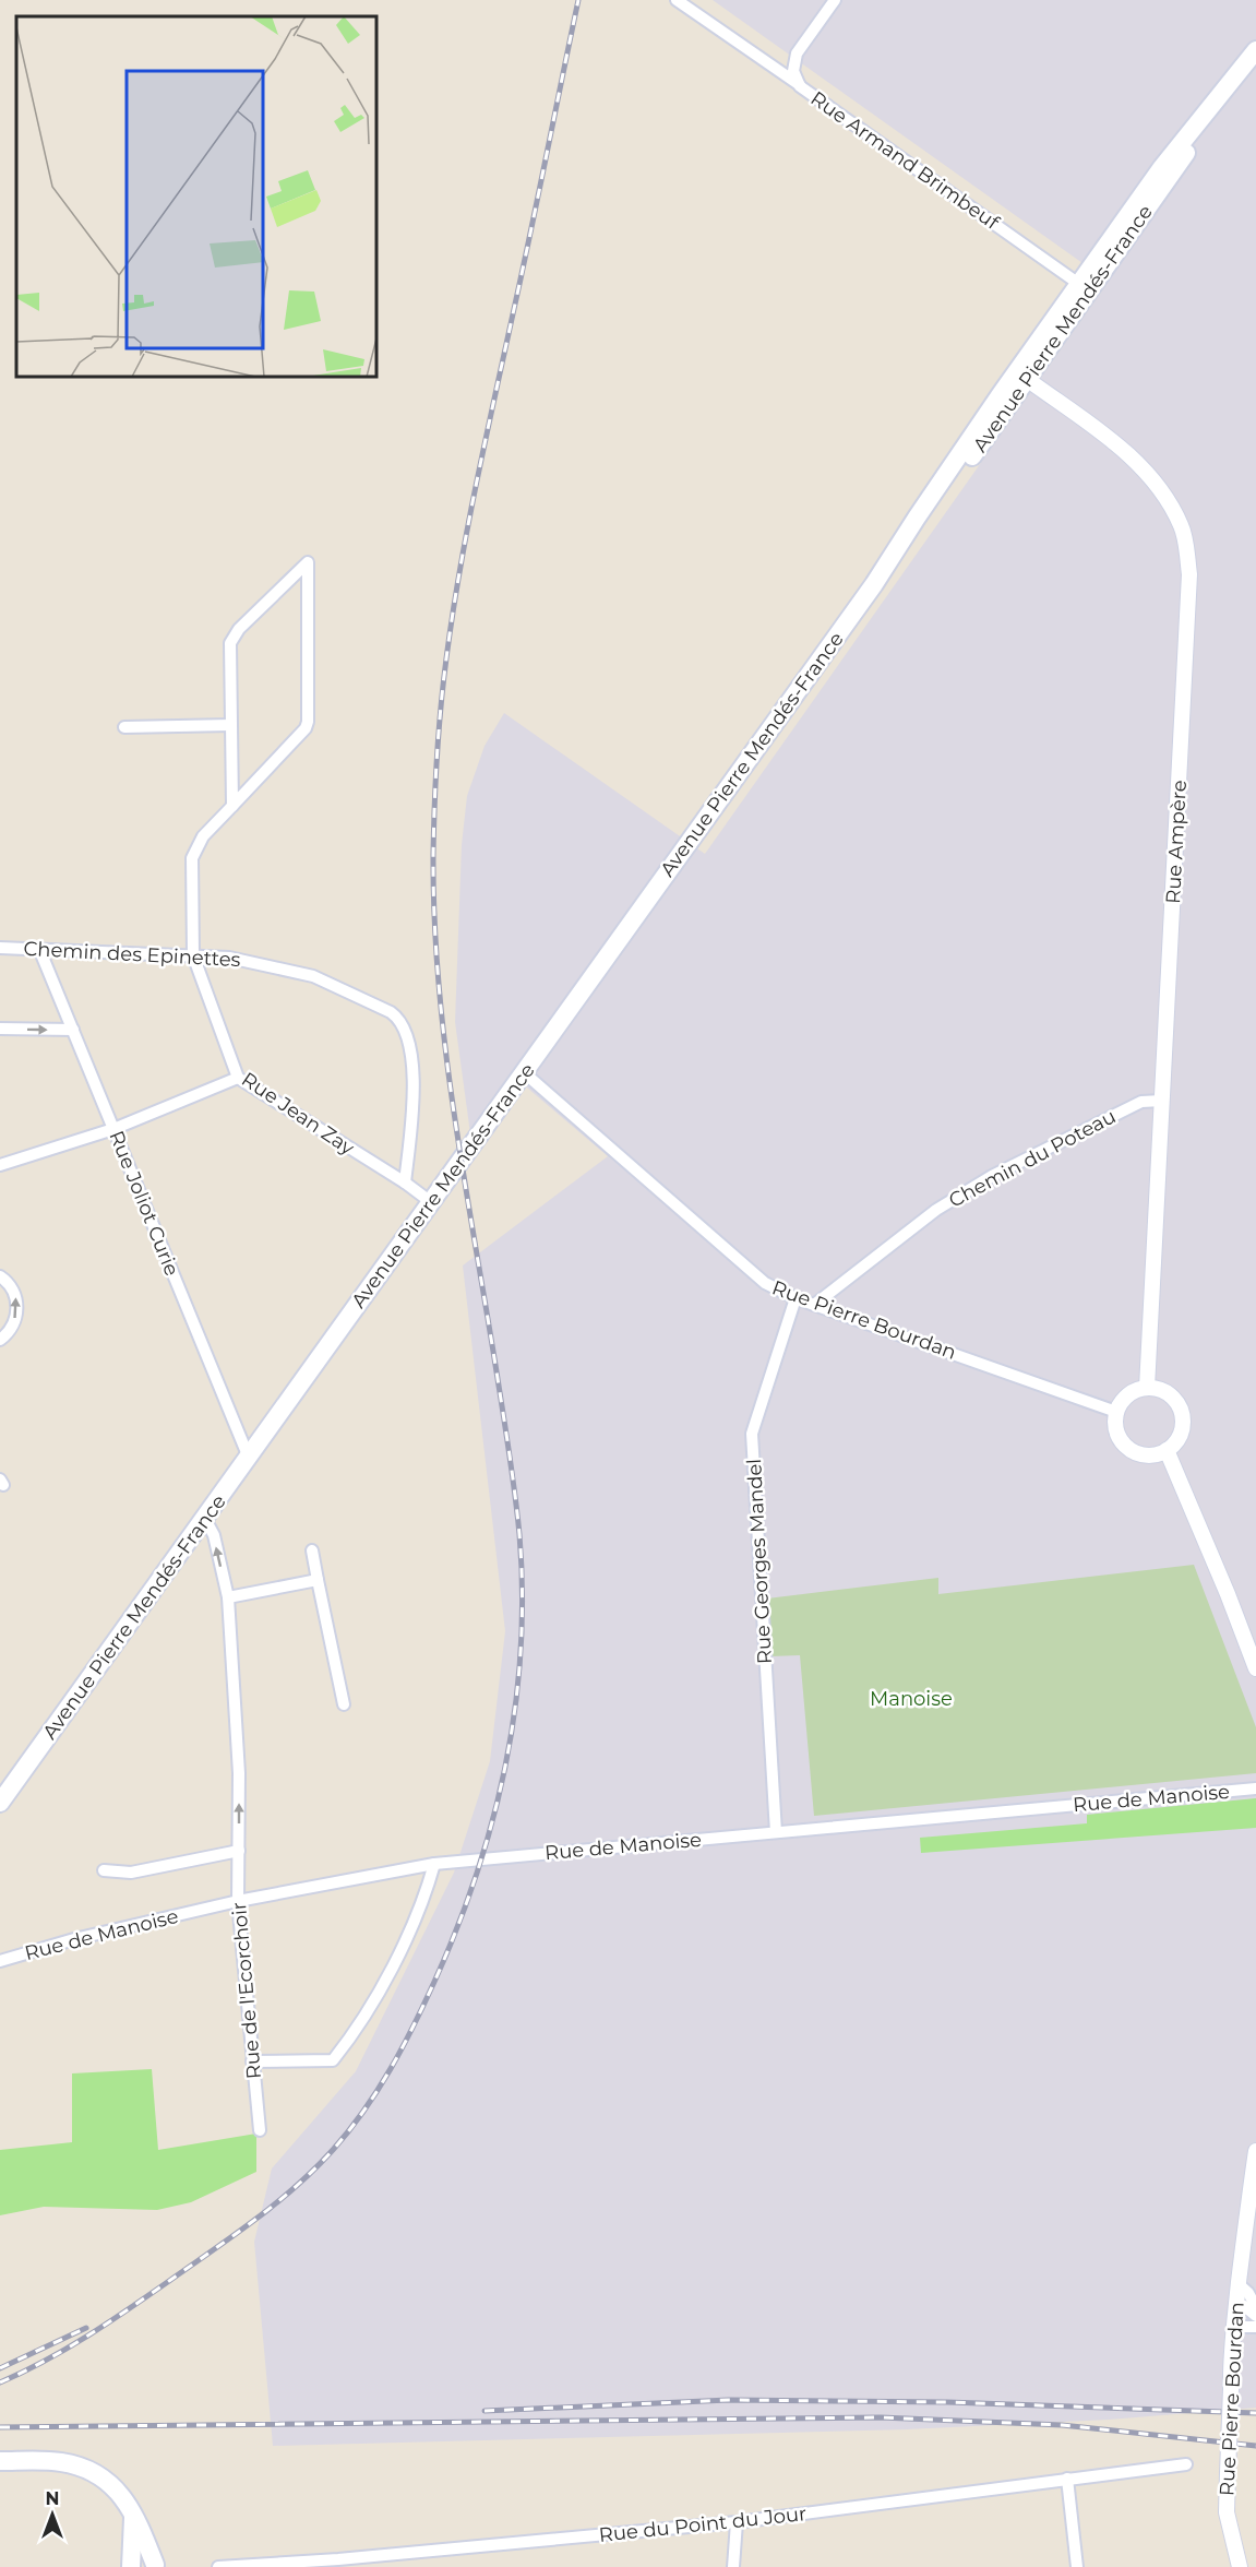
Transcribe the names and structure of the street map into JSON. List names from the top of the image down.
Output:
{
  "streets": {
    "main road": ["Avenue Pierre Mendés-France"],
    "street": [
      "Rue Armand Brimbeuf",
      "Rue Ampère",
      "Chemin des Epinettes",
      "Rue Jean Zay",
      "Chemin du Poteau",
      "Rue Joliot Curie",
      "Rue Pierre Bourdan",
      "Rue Georges Mandel",
      "Rue de Manoise",
      "Rue de l'Ecorchoir",
      "Rue du Point du Jour"
    ]
  },
  "crossings": [
    ["Rue Armand Brimbeuf", "Avenue Pierre Mendés-France"],
    ["Avenue Pierre Mendés-France", "Rue Ampère"],
    ["Avenue Pierre Mendés-France", "Rue Jean Zay"],
    ["Avenue Pierre Mendés-France", "Rue Joliot Curie"],
    ["Avenue Pierre Mendés-France", "Rue Pierre Bourdan"],
    ["Avenue Pierre Mendés-France", "Rue de l'Ecorchoir"],
    ["Rue Ampère", "Chemin du Poteau"],
    ["Rue Ampère", "Rue Pierre Bourdan"],
    ["Chemin des Epinettes", "Rue Jean Zay"],
    ["Chemin des Epinettes", "Rue Joliot Curie"],
    ["Chemin du Poteau", "Rue Pierre Bourdan"],
    ["Rue Pierre Bourdan", "Rue Georges Mandel"],
    ["Rue Georges Mandel", "Rue de Manoise"],
    ["Rue de Manoise", "Rue de l'Ecorchoir"]
  ],
  "parks": ["Manoise"],
  "north": "top"
}
